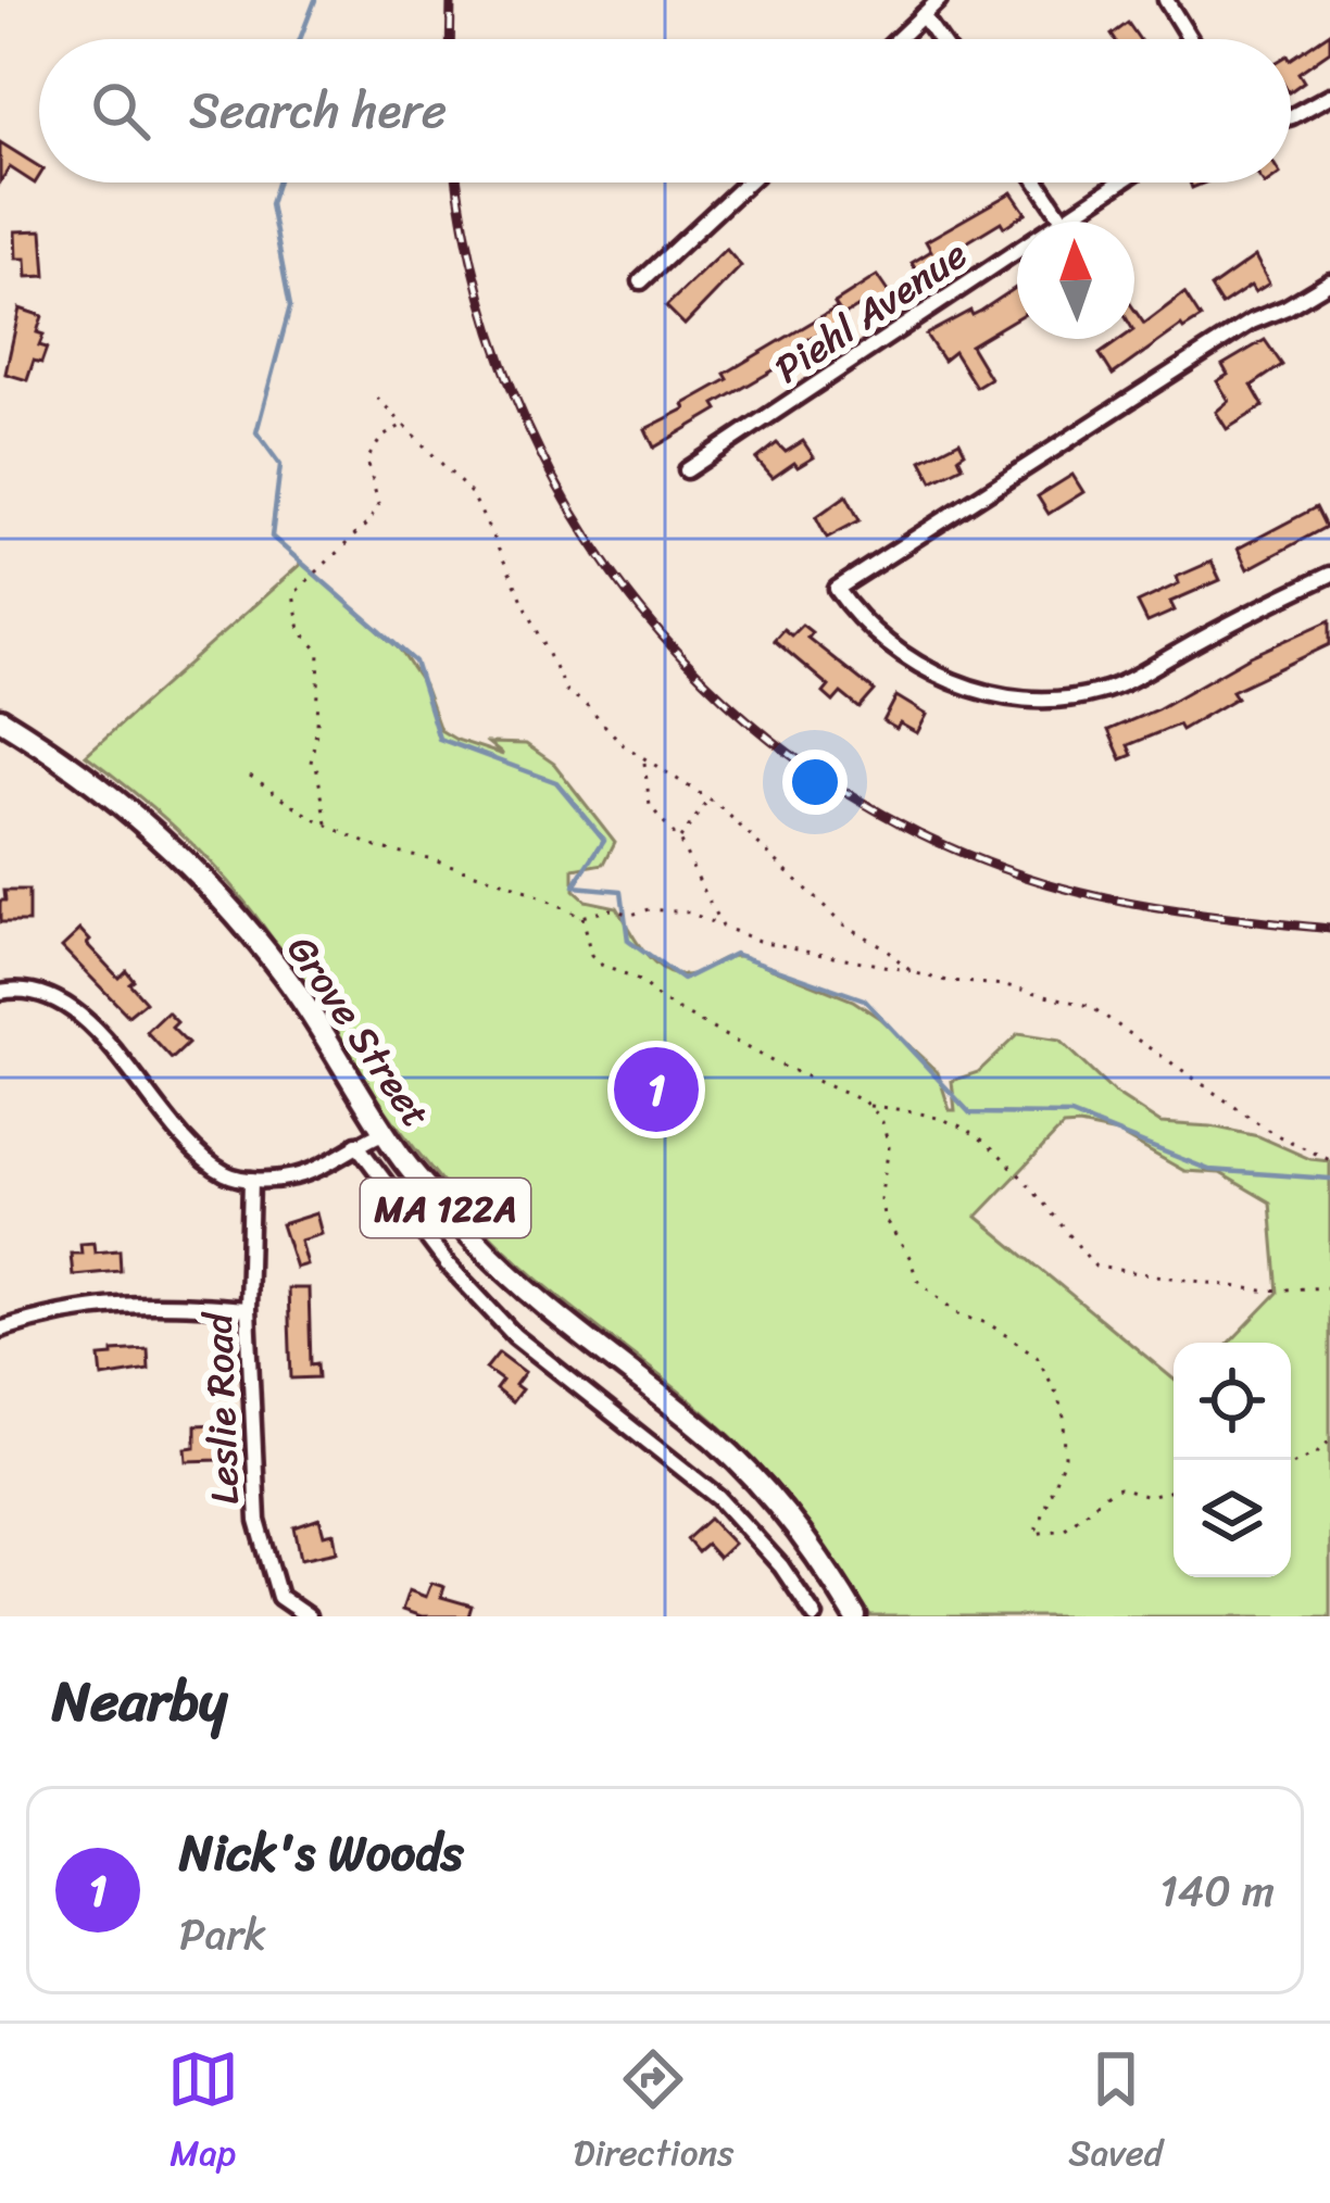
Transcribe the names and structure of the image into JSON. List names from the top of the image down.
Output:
{
  "streets": {
    "main road": ["Grove Street", "MA 122A"],
    "street": ["Piehl Avenue", "Leslie Road"]
  },
  "north": "top",
  "page": {
    "search": "Search here",
    "pins": "1",
    "heading": "Nearby",
    "list": [
      {
        "mark": "1",
        "name": "Nick's Woods",
        "note": "Park",
        "value": "140 m"
      }
    ],
    "nav": ["Map", "Directions", "Saved"]
  }
}
